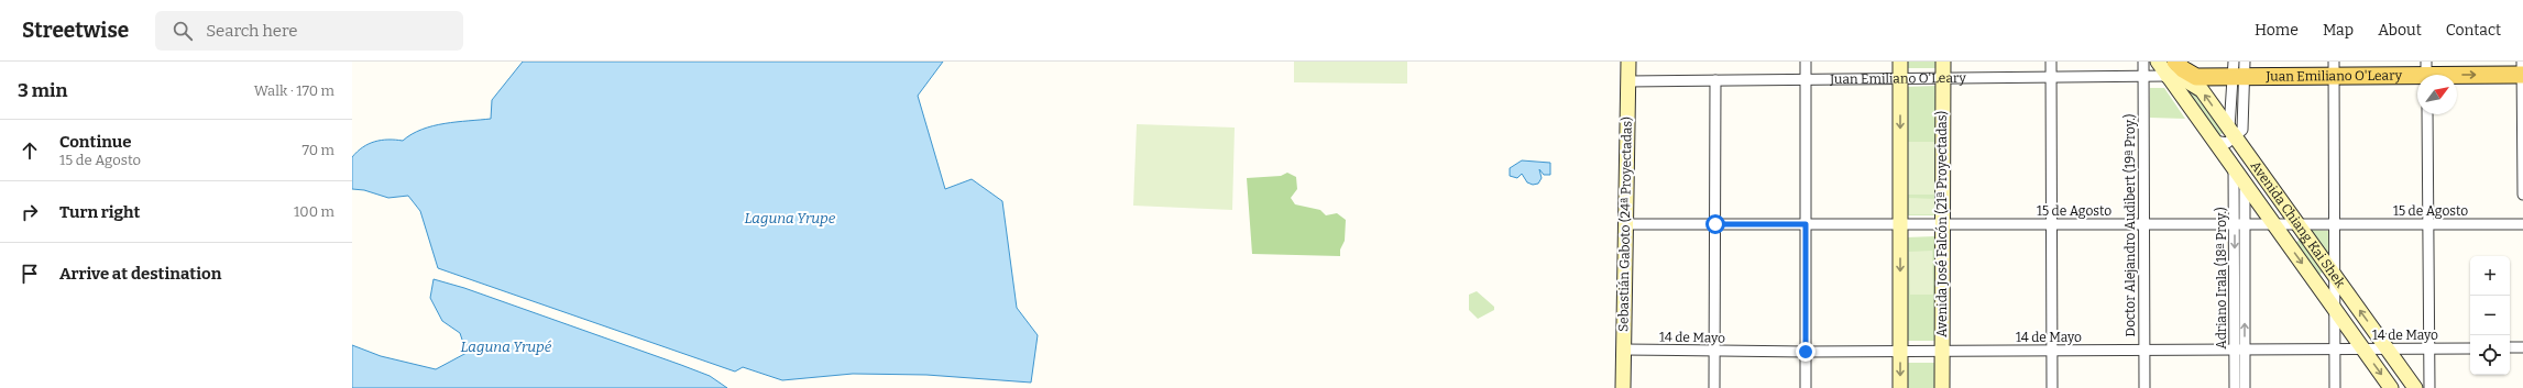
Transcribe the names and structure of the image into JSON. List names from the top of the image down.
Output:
{
  "streets": {
    "main road": ["Juan Emiliano O'Leary"],
    "street": [
      "15 de Agosto",
      "Sebastián Gaboto (24ª Proyectadas)",
      "Avenida José Falcón (21ª Proyectadas)",
      "Avenida Chiang Kai Shek",
      "Doctor Alejandro Audibert (19ª Proy.)",
      "Adriano Irala (18ª Proy.)",
      "14 de Mayo"
    ]
  },
  "crossings": [
    ["Juan Emiliano O'Leary", "Sebastián Gaboto (24ª Proyectadas)"],
    ["Juan Emiliano O'Leary", "Avenida José Falcón (21ª Proyectadas)"],
    ["Juan Emiliano O'Leary", "Avenida Chiang Kai Shek"],
    ["Juan Emiliano O'Leary", "Doctor Alejandro Audibert (19ª Proy.)"],
    ["15 de Agosto", "Sebastián Gaboto (24ª Proyectadas)"],
    ["15 de Agosto", "Avenida José Falcón (21ª Proyectadas)"],
    ["15 de Agosto", "Avenida Chiang Kai Shek"],
    ["15 de Agosto", "Doctor Alejandro Audibert (19ª Proy.)"],
    ["15 de Agosto", "Adriano Irala (18ª Proy.)"],
    ["Sebastián Gaboto (24ª Proyectadas)", "14 de Mayo"],
    ["Avenida José Falcón (21ª Proyectadas)", "14 de Mayo"],
    ["Avenida Chiang Kai Shek", "Adriano Irala (18ª Proy.)"],
    ["Avenida Chiang Kai Shek", "14 de Mayo"],
    ["Doctor Alejandro Audibert (19ª Proy.)", "14 de Mayo"],
    ["Adriano Irala (18ª Proy.)", "14 de Mayo"]
  ],
  "water": ["Laguna Yrupe", "Laguna Yrupé"],
  "north": "top right",
  "page": {
    "header": "Streetwise",
    "search": "Search here",
    "nav": [
      "Home",
      "Map",
      "About",
      "Contact"
    ],
    "heading": ["3 min", "Walk · 170 m"],
    "list": [
      ["Continue", "15 de Agosto", "70 m"],
      ["Turn right", "100 m"],
      "Arrive at destination"
    ],
    "map_buttons": ["+", "−"]
  }
}
